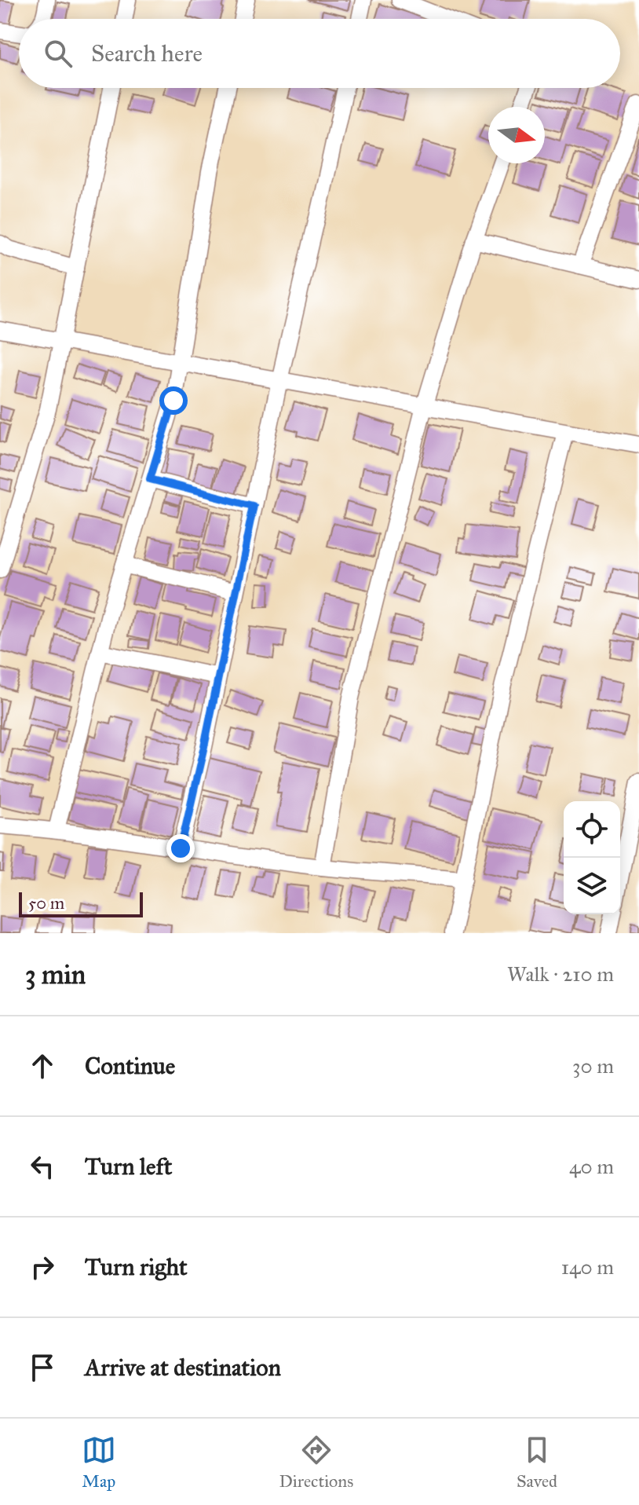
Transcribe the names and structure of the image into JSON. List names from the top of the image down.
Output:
{
  "scale_bar": "50 m",
  "north": "right",
  "page": {
    "search": "Search here",
    "scale": "50 m",
    "heading": ["3 min", "Walk · 210 m"],
    "list": [
      ["Continue", "30 m"],
      ["Turn left", "40 m"],
      ["Turn right", "140 m"],
      "Arrive at destination"
    ],
    "nav": ["Map", "Directions", "Saved"]
  }
}
